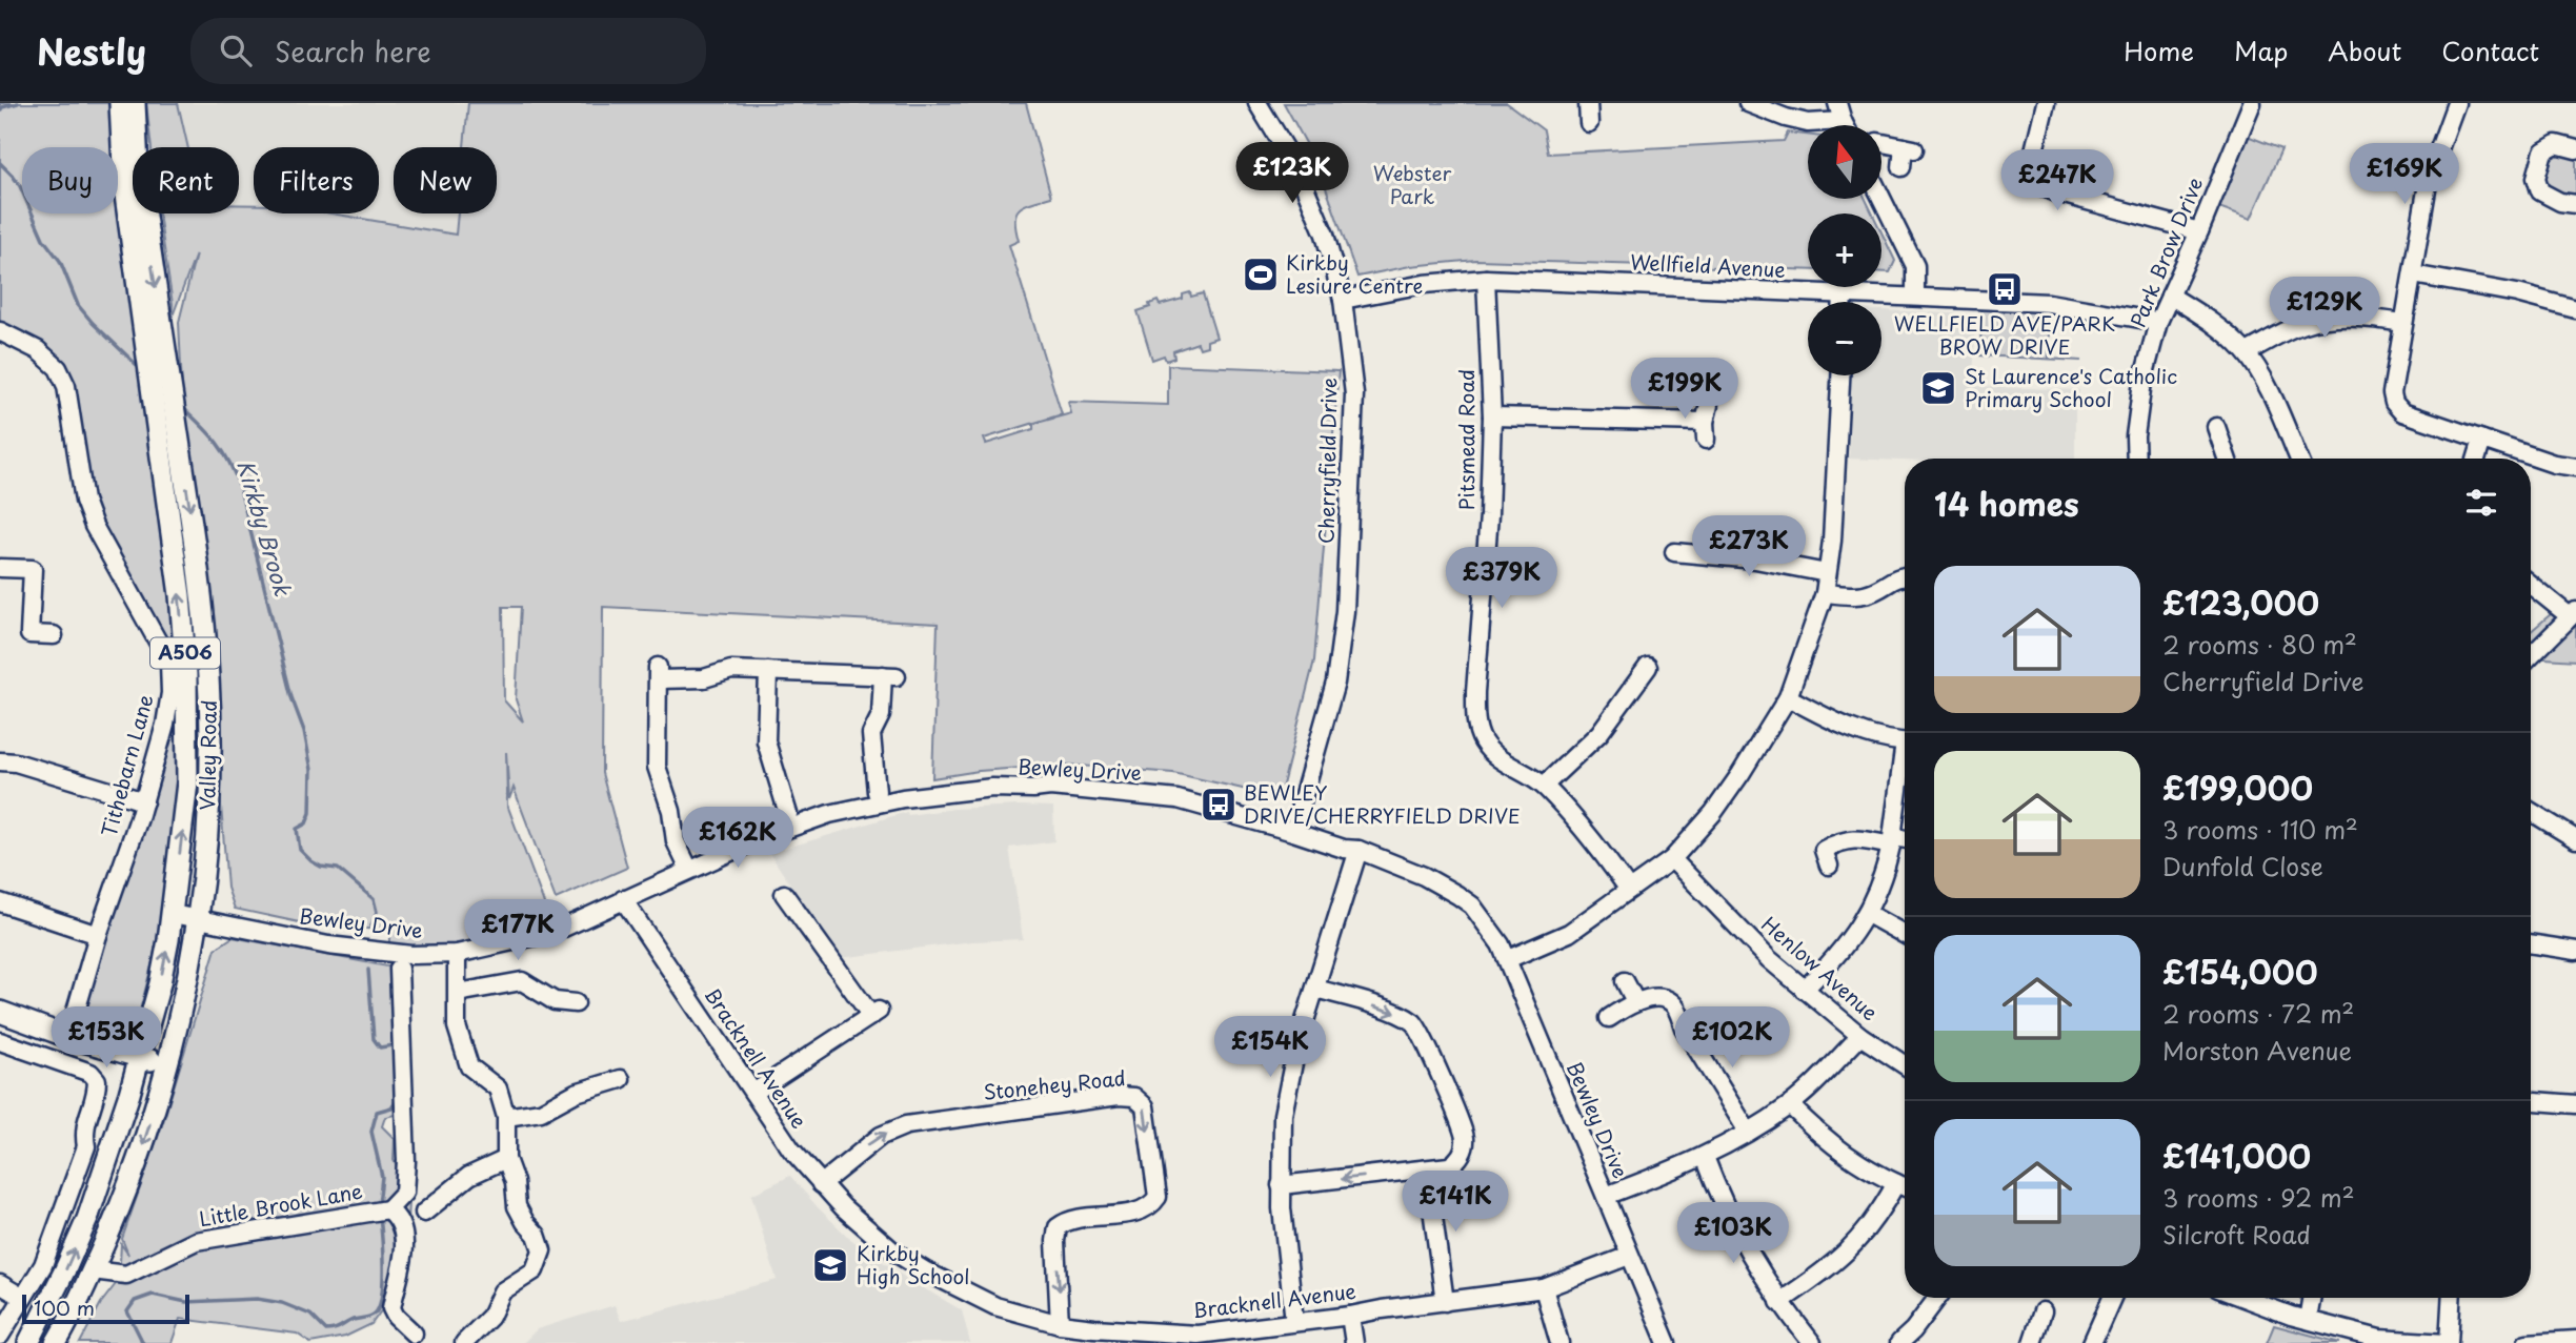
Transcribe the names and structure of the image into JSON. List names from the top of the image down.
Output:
{
  "streets": {
    "main road": ["A506", "Valley Road"],
    "street": [
      "Park Brow Drive",
      "Wellfield Avenue",
      "Pitsmead Road",
      "Cherryfield Drive",
      "Tithebarn Lane",
      "Bewley Drive",
      "Henlow Avenue",
      "Bracknell Avenue",
      "Stonehey Road",
      "Little Brook Lane"
    ]
  },
  "crossings": [
    ["Park Brow Drive", "Wellfield Avenue"],
    ["Wellfield Avenue", "Pitsmead Road"],
    ["Wellfield Avenue", "Cherryfield Drive"],
    ["Cherryfield Drive", "Bewley Drive"],
    ["Valley Road", "Bewley Drive"],
    ["Valley Road", "Little Brook Lane"],
    ["Bewley Drive", "Bracknell Avenue"],
    ["Bracknell Avenue", "Stonehey Road"]
  ],
  "water": ["Kirkby Brook"],
  "parks": ["Webster Park"],
  "places": {
    "sports": ["Kirkby Lesiure Centre"],
    "bus stop": ["WELLFIELD AVE/PARK BROW DRIVE", "BEWLEY DRIVE/CHERRYFIELD DRIVE"],
    "school or university": ["St Laurence's Catholic Primary School", "Kirkby High School"]
  },
  "scale_bar": "100 m",
  "north": "top",
  "page": {
    "header": "Nestly",
    "search": "Search here",
    "nav": [
      "Home",
      "Map",
      "About",
      "Contact"
    ],
    "map_buttons": ["+", "−"],
    "price": [
      "£123K",
      "£169K",
      "£247K",
      "£129K",
      "£199K",
      "£273K",
      "£379K",
      "£162K",
      "£177K",
      "£153K",
      "£102K",
      "£154K",
      "£141K",
      "£103K"
    ],
    "chip": [
      "Buy",
      "Rent",
      "Filters",
      "New"
    ],
    "heading": "14 homes",
    "list": [
      {
        "name": "£123,000",
        "note": "2 rooms · 80 m² · Cherryfield Drive"
      },
      {
        "name": "£199,000",
        "note": "3 rooms · 110 m² · Dunfold Close"
      },
      {
        "name": "£154,000",
        "note": "2 rooms · 72 m² · Morston Avenue"
      },
      {
        "name": "£141,000",
        "note": "3 rooms · 92 m² · Silcroft Road"
      }
    ],
    "scale": "100 m"
  }
}
